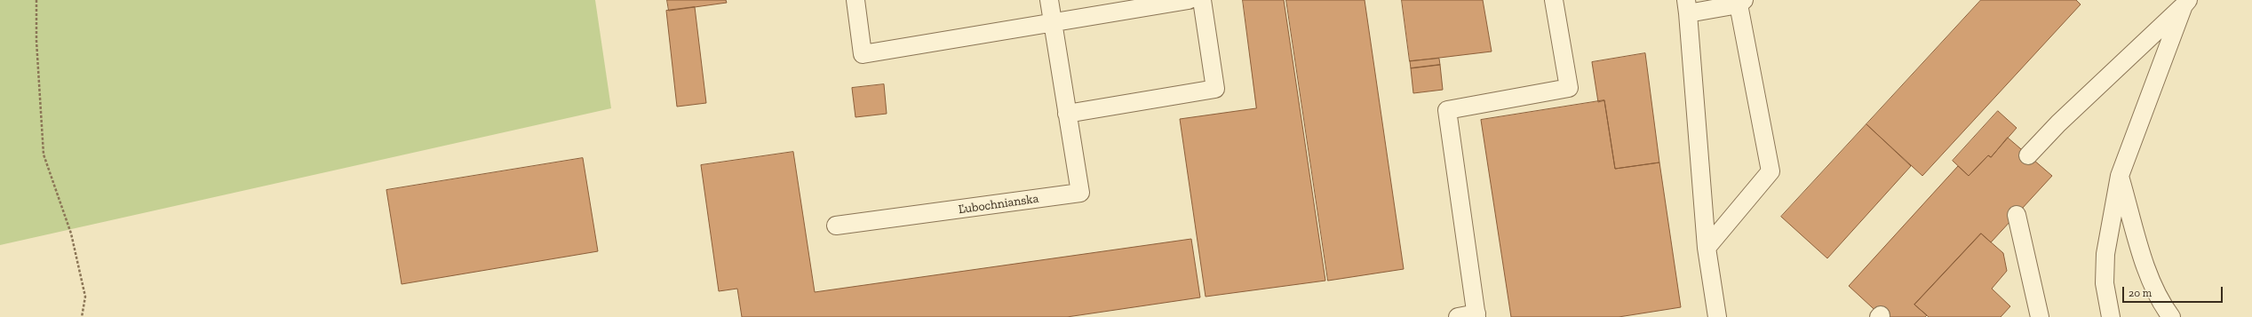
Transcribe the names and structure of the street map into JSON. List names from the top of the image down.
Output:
{
  "streets": {
    "lane": ["Ľubochnianska"]
  },
  "scale_bar": "20 m"
}
